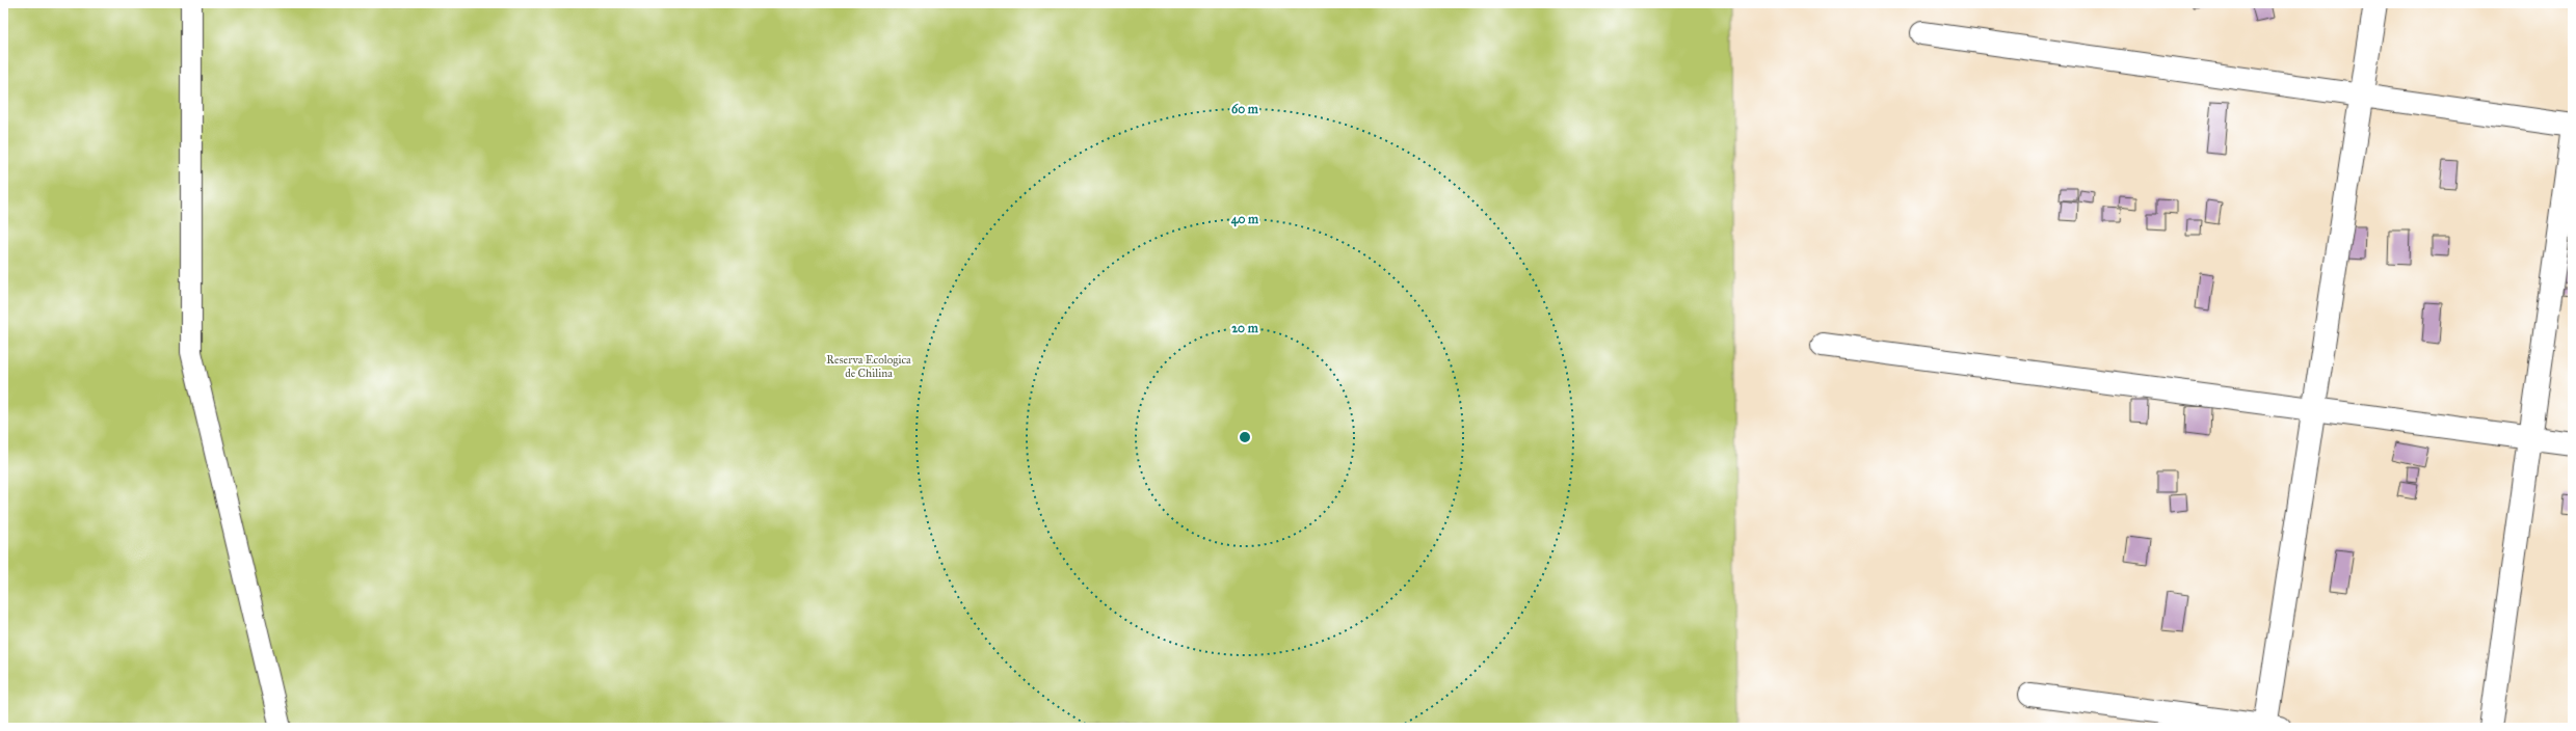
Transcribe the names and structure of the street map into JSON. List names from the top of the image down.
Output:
{
  "parks": ["Reserva Ecologica de Chilina"],
  "rings": ["60 m", "40 m", "20 m"]
}
